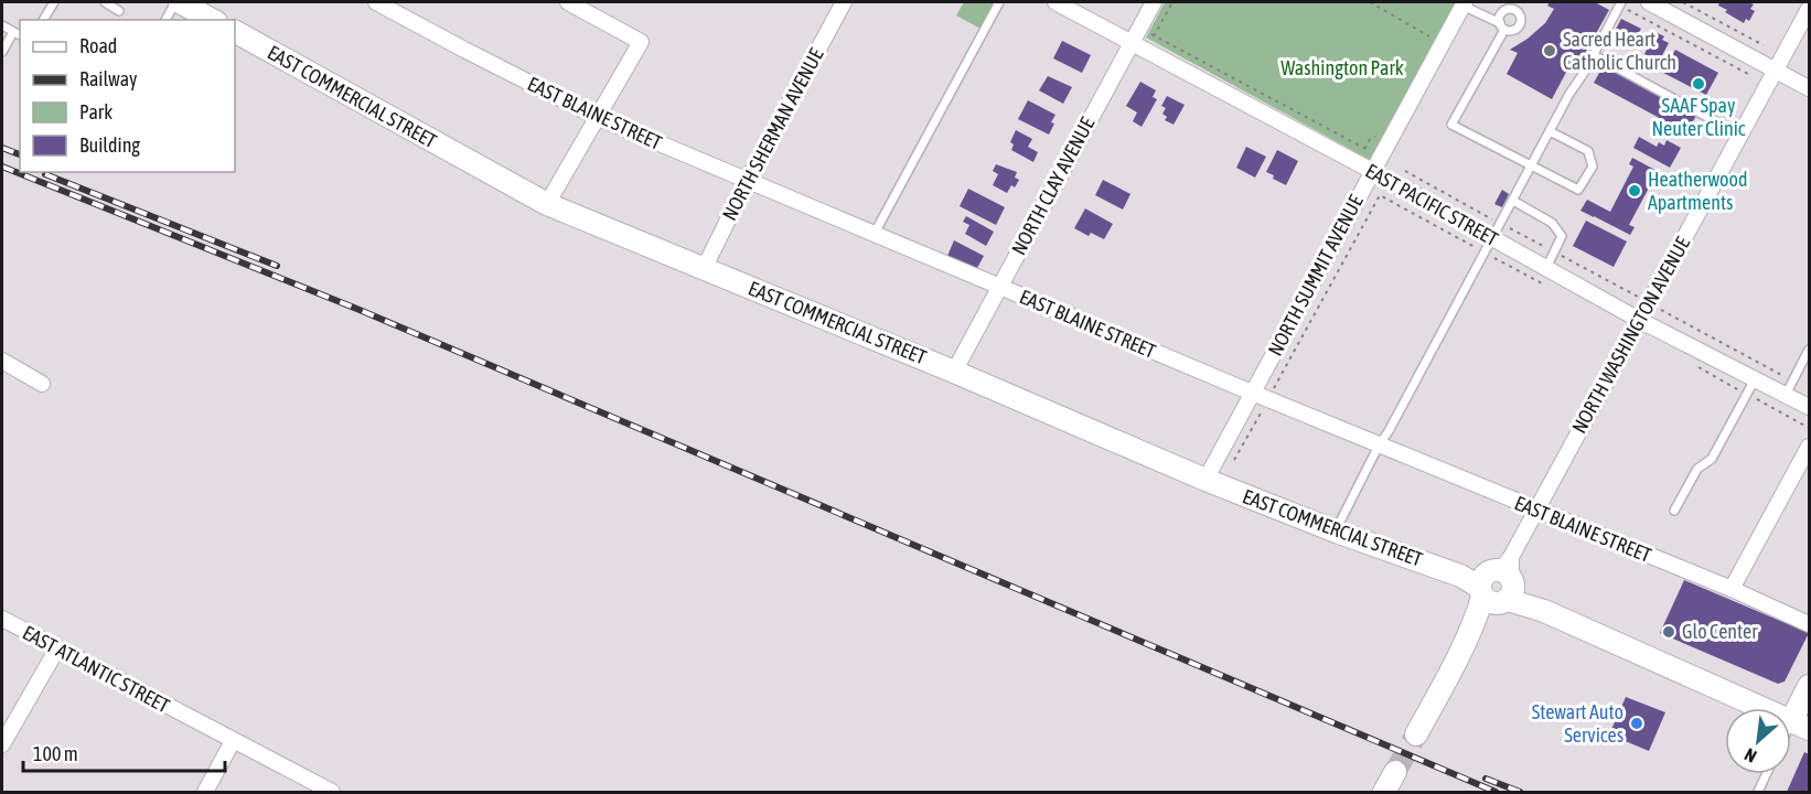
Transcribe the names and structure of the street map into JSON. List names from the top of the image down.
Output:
{
  "streets": {
    "street": [
      "EAST COMMERCIAL STREET",
      "EAST BLAINE STREET",
      "NORTH SHERMAN AVENUE",
      "NORTH CLAY AVENUE",
      "EAST PACIFIC STREET",
      "NORTH SUMMIT AVENUE",
      "NORTH WASHINGTON AVENUE",
      "EAST ATLANTIC STREET"
    ]
  },
  "crossings": [
    ["EAST COMMERCIAL STREET", "NORTH SHERMAN AVENUE"],
    ["EAST COMMERCIAL STREET", "NORTH CLAY AVENUE"],
    ["EAST COMMERCIAL STREET", "NORTH SUMMIT AVENUE"],
    ["EAST COMMERCIAL STREET", "NORTH WASHINGTON AVENUE"],
    ["EAST BLAINE STREET", "NORTH SHERMAN AVENUE"],
    ["EAST BLAINE STREET", "NORTH CLAY AVENUE"],
    ["EAST BLAINE STREET", "NORTH SUMMIT AVENUE"],
    ["EAST BLAINE STREET", "NORTH WASHINGTON AVENUE"],
    ["NORTH CLAY AVENUE", "EAST PACIFIC STREET"],
    ["EAST PACIFIC STREET", "NORTH SUMMIT AVENUE"],
    ["EAST PACIFIC STREET", "NORTH WASHINGTON AVENUE"]
  ],
  "parks": ["Washington Park"],
  "places": [
    "Sacred Heart Catholic Church",
    "SAAF Spay Neuter Clinic",
    "Heatherwood Apartments",
    "Glo Center",
    "Stewart Auto Services"
  ],
  "legend": [
    "Road",
    "Railway",
    "Park",
    "Building"
  ],
  "scale_bar": "100 m",
  "north": "bottom left"
}
